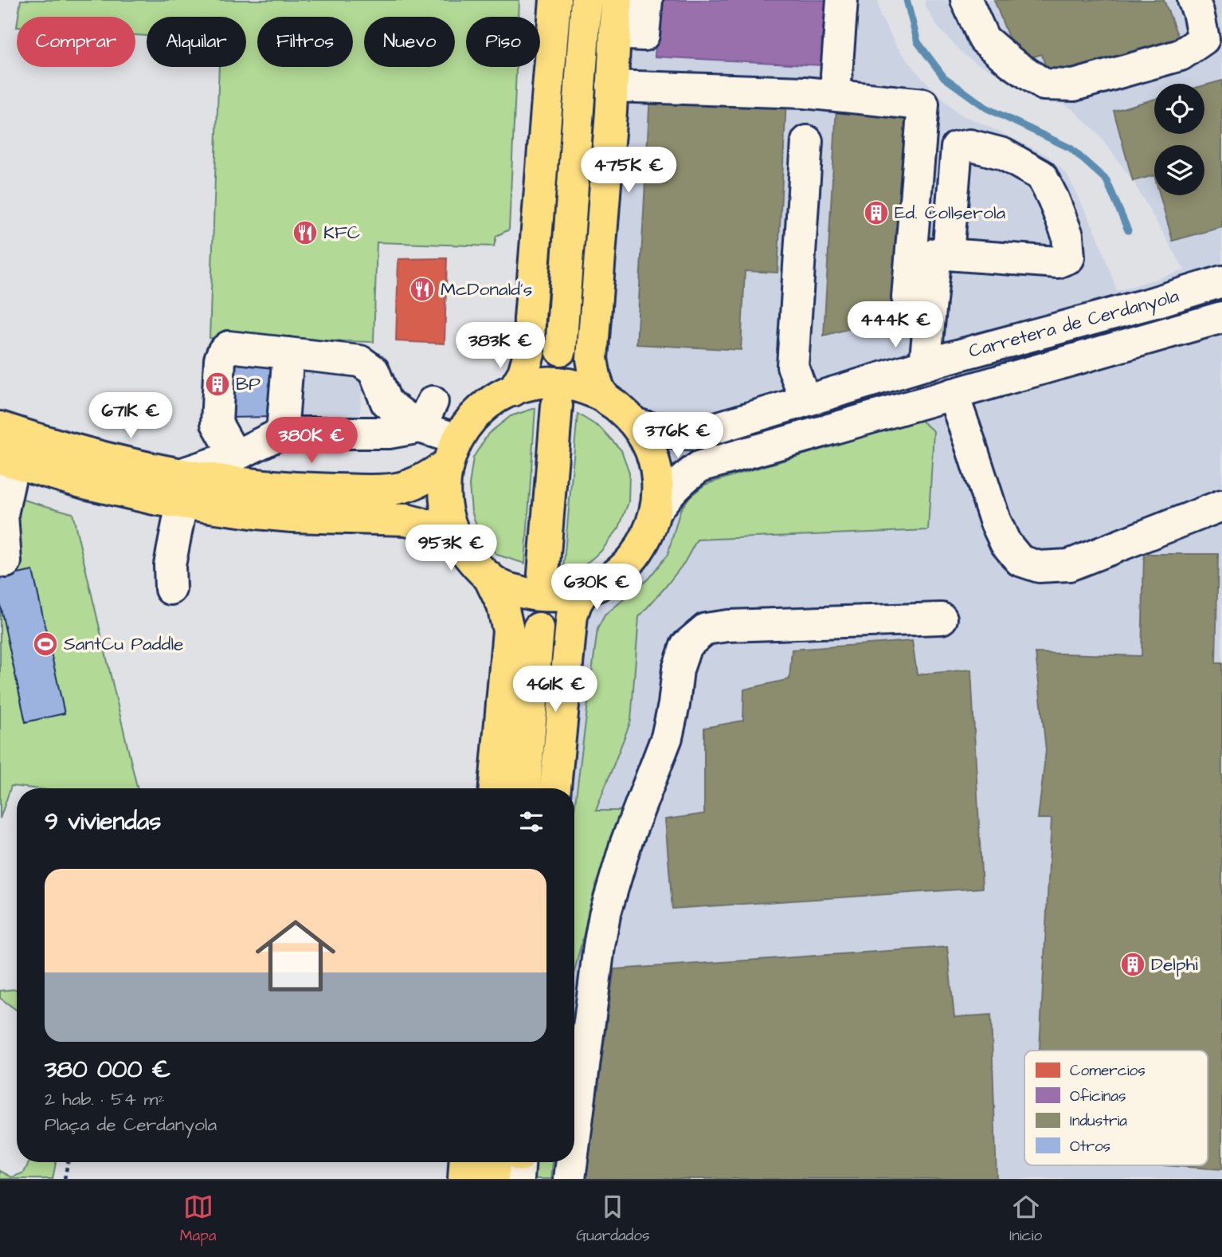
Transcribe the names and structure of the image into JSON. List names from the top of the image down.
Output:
{
  "streets": {
    "street": ["Carretera de Cerdanyola"]
  },
  "places": {
    "building": ["Ed. Collserola", "BP", "Delphi"],
    "restaurant": ["KFC", "McDonald's"],
    "sports": ["SantCu Paddle"]
  },
  "legend": [
    "Comercios",
    "Oficinas",
    "Industria",
    "Otros"
  ],
  "page": {
    "chip": [
      "Comprar",
      "Alquilar",
      "Filtros",
      "Nuevo",
      "Piso"
    ],
    "price": [
      "475K €",
      "444K €",
      "383K €",
      "671K €",
      "376K €",
      "380K €",
      "953K €",
      "630K €",
      "461K €"
    ],
    "heading": "9 viviendas",
    "list": [
      {
        "name": "380 000 €",
        "note": "2 hab. · 54 m² · Plaça de Cerdanyola"
      }
    ],
    "tabs": ["Mapa", "Guardados", "Inicio"]
  }
}
